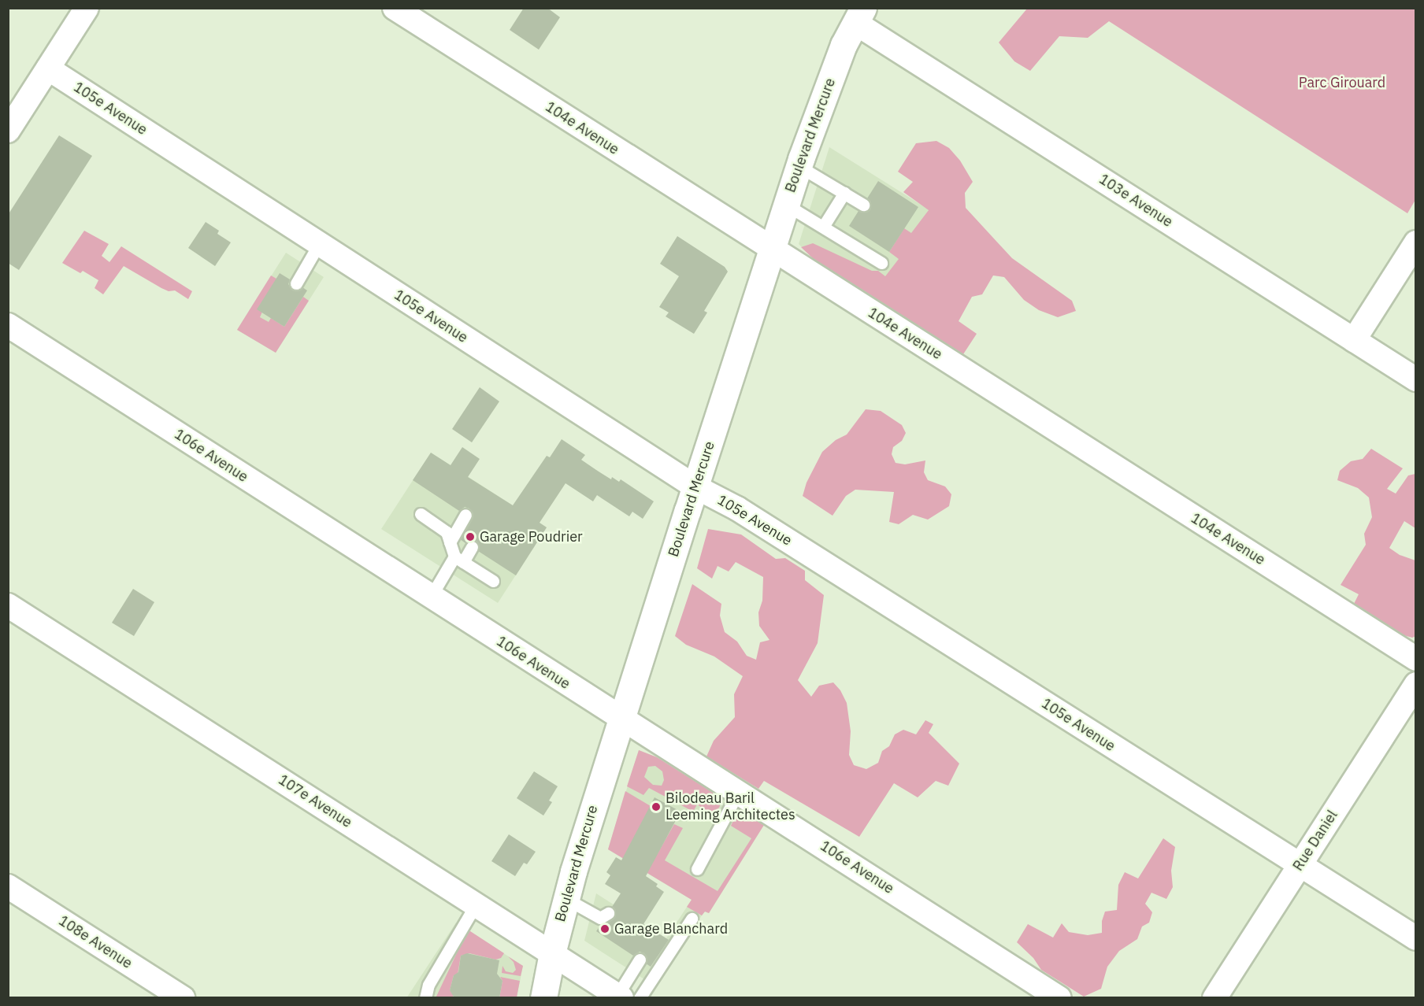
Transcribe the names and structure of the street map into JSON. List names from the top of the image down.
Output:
{
  "streets": {
    "street": [
      "105e Avenue",
      "104e Avenue",
      "Boulevard Mercure",
      "103e Avenue",
      "106e Avenue",
      "107e Avenue",
      "Rue Daniel",
      "108e Avenue"
    ]
  },
  "crossings": [
    ["105e Avenue", "Boulevard Mercure"],
    ["105e Avenue", "Rue Daniel"],
    ["104e Avenue", "Boulevard Mercure"],
    ["Boulevard Mercure", "103e Avenue"],
    ["Boulevard Mercure", "106e Avenue"],
    ["Boulevard Mercure", "107e Avenue"]
  ],
  "parks": ["Parc Girouard"],
  "places": ["Garage Poudrier", "Bilodeau Baril Leeming Architectes", "Garage Blanchard"]
}
